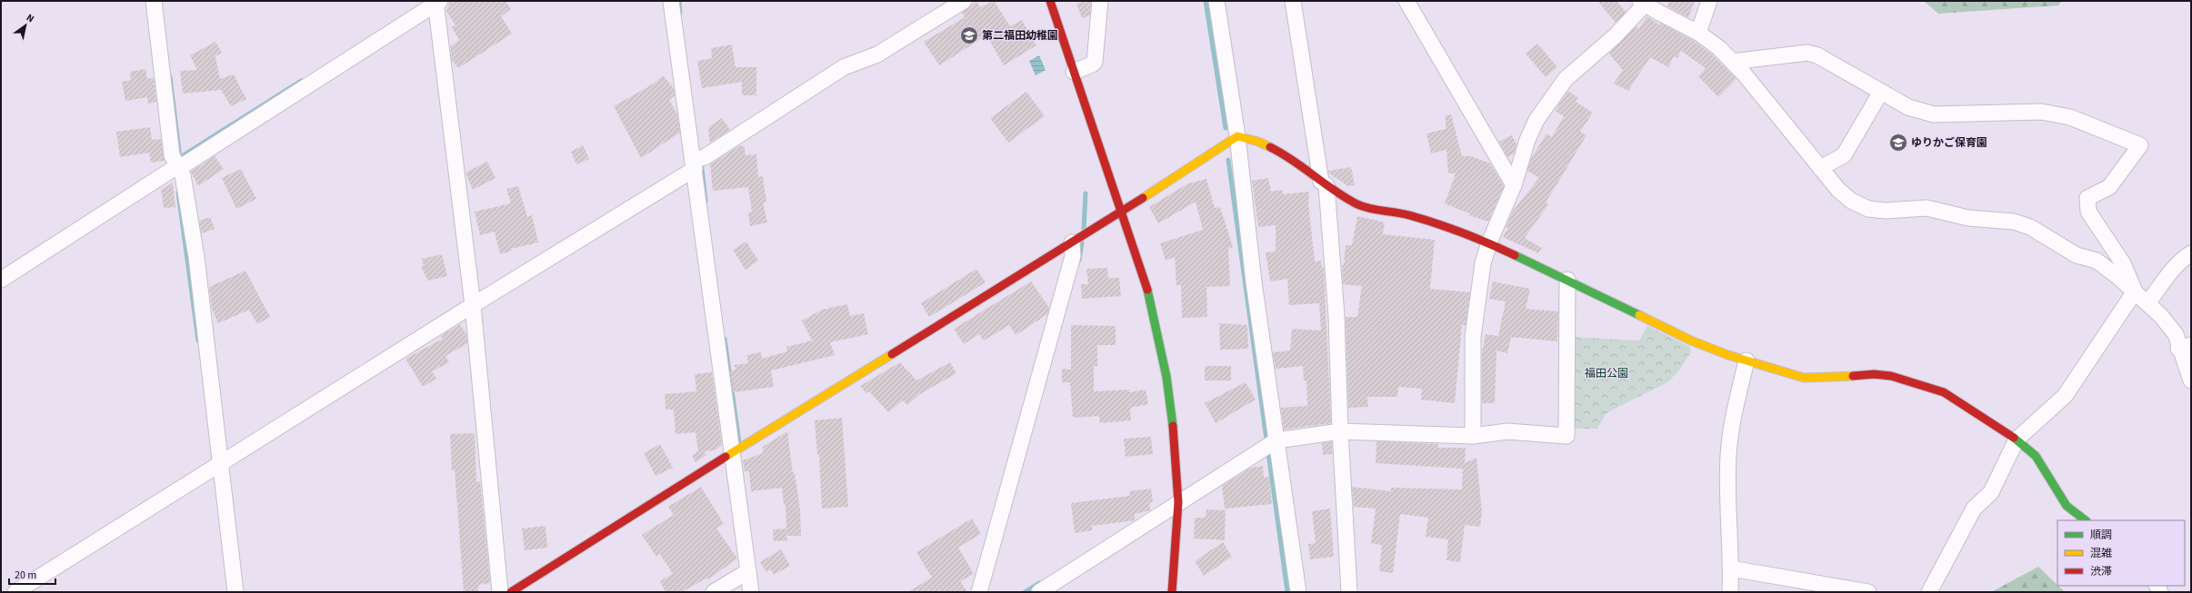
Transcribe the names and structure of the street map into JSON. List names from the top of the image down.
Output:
{
  "parks": ["福田公園"],
  "places": {
    "school or university": ["第二福田幼稚園", "ゆりかご保育園"]
  },
  "legend": ["順調", "混雑", "渋滞"],
  "scale_bar": "20 m",
  "north": "top right"
}
